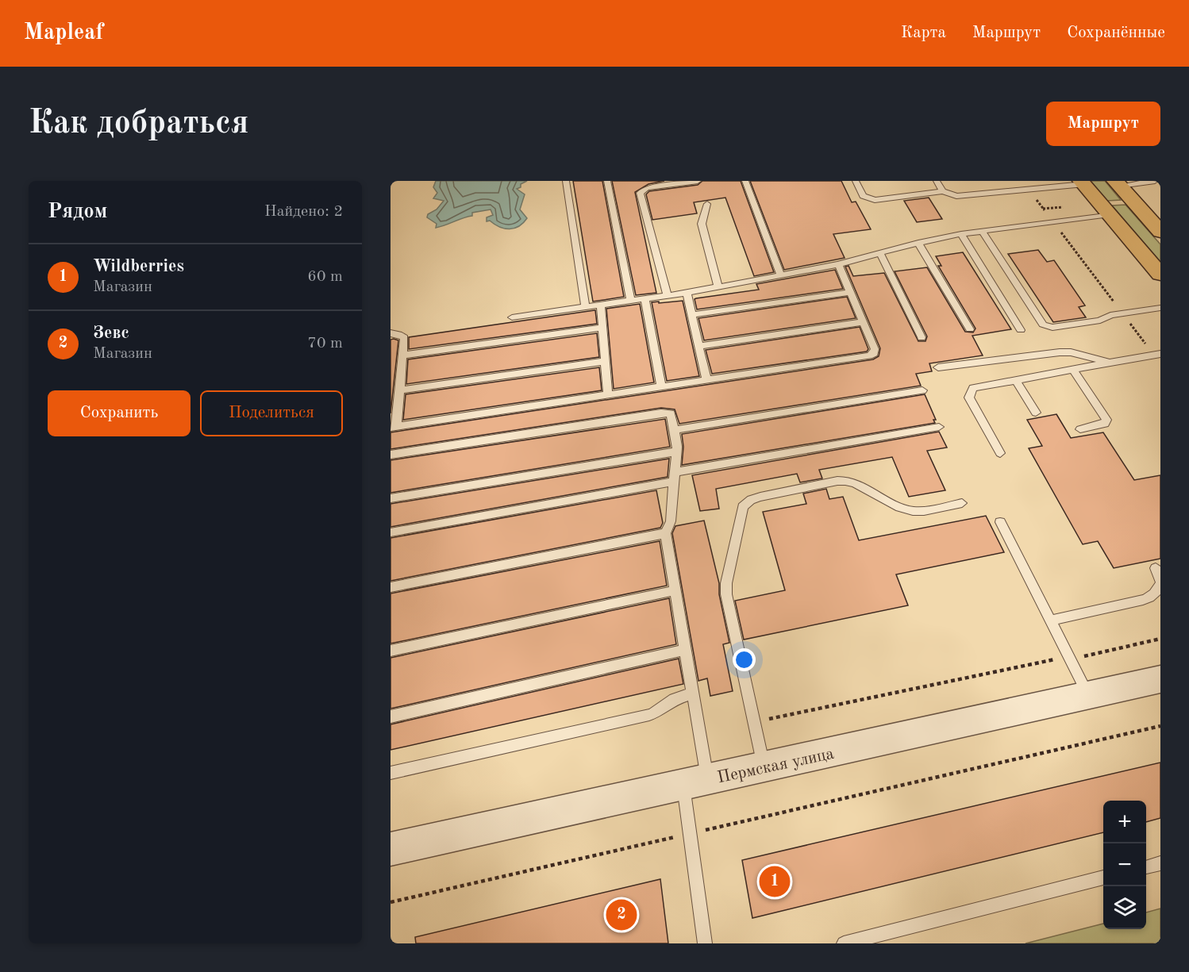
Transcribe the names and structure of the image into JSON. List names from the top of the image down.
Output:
{
  "streets": {
    "street": ["Пермская улица"]
  },
  "page": {
    "header": "Mapleaf",
    "nav": ["Карта", "Маршрут", "Сохранённые"],
    "buttons": [
      "Маршрут",
      ["Сохранить", "Поделиться"]
    ],
    "title": "Как добраться",
    "heading": ["Рядом", "Найдено: 2"],
    "list": [
      {
        "mark": "1",
        "name": "Wildberries",
        "note": "Магазин",
        "value": "60 m"
      },
      {
        "mark": "2",
        "name": "Зевс",
        "note": "Магазин",
        "value": "70 m"
      }
    ],
    "map_buttons": ["+", "−"],
    "pins": ["1", "2"]
  }
}
